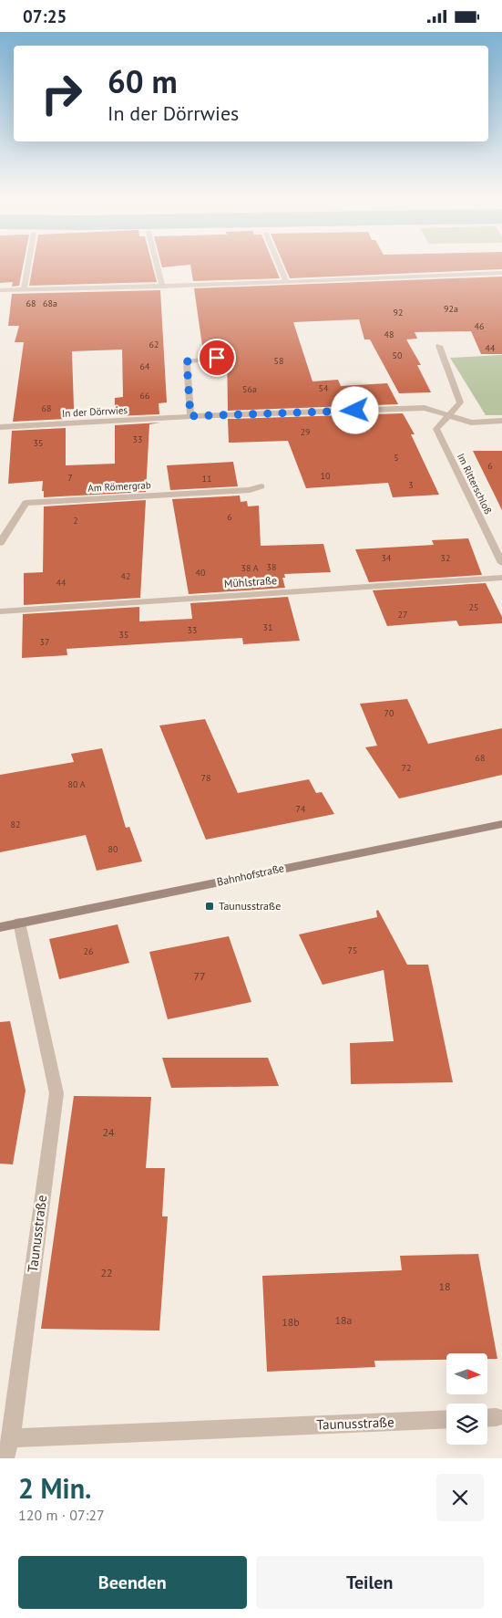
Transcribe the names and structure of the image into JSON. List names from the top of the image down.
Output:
{
  "streets": {
    "street": [
      "In der Dörrwies",
      "Im Ritterschloß",
      "Am Römergrab",
      "Mühlstraße",
      "Bahnhofstraße",
      "Taunusstraße"
    ]
  },
  "crossings": [
    ["In der Dörrwies", "Im Ritterschloß"],
    ["Bahnhofstraße", "Taunusstraße"]
  ],
  "places": {
    "transit": ["Taunusstraße"]
  },
  "house_numbers": [
    "68",
    "68a",
    "92a",
    "92",
    "46",
    "48",
    "62",
    "44",
    "50",
    "58",
    "64",
    "54",
    "56a",
    "66",
    "68",
    "29",
    "33",
    "35",
    "5",
    "6",
    "10",
    "7",
    "11",
    "3",
    "6",
    "2",
    "34",
    "32",
    "38",
    "38 A",
    "40",
    "42",
    "44",
    "25",
    "27",
    "31",
    "33",
    "35",
    "37",
    "70",
    "68",
    "72",
    "78",
    "80 A",
    "74",
    "82",
    "80",
    "75",
    "26",
    "77",
    "24",
    "22",
    "18",
    "18a",
    "18b"
  ],
  "north": "right",
  "page": {
    "status": "07:25",
    "turn": ["60 m", "In der Dörrwies"],
    "heading": ["2 Min.", "120 m · 07:27"],
    "buttons": ["Beenden", "Teilen"]
  }
}
